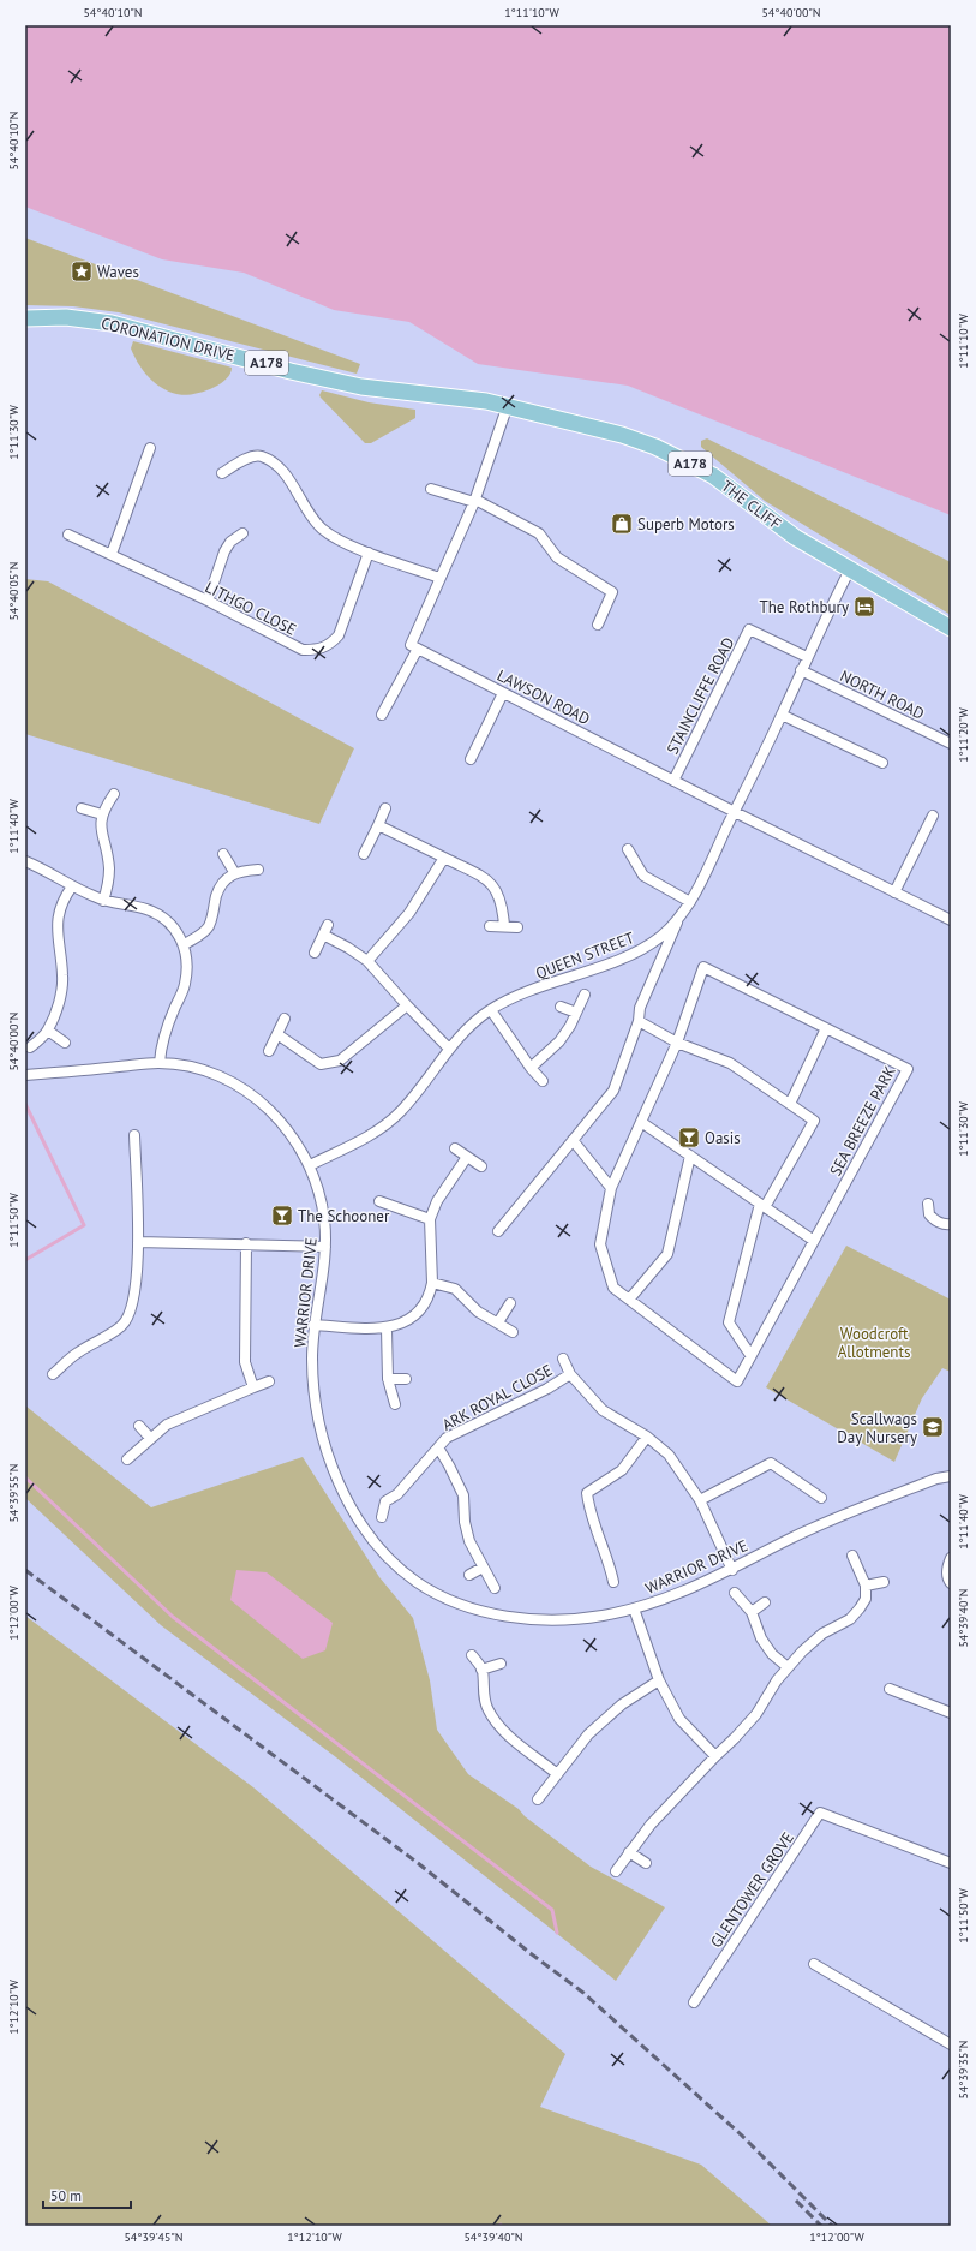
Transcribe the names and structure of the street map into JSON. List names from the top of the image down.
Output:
{
  "streets": {
    "main road": ["CORONATION DRIVE", "A178", "THE CLIFF"],
    "street": [
      "LITHGO CLOSE",
      "NORTH ROAD",
      "STAINCLIFFE ROAD",
      "LAWSON ROAD",
      "QUEEN STREET",
      "SEA BREEZE PARK",
      "WARRIOR DRIVE",
      "ARK ROYAL CLOSE",
      "GLENTOWER GROVE"
    ]
  },
  "crossings": [
    ["CORONATION DRIVE", "THE CLIFF"],
    ["THE CLIFF", "QUEEN STREET"],
    ["NORTH ROAD", "QUEEN STREET"],
    ["STAINCLIFFE ROAD", "LAWSON ROAD"],
    ["STAINCLIFFE ROAD", "QUEEN STREET"],
    ["LAWSON ROAD", "QUEEN STREET"],
    ["QUEEN STREET", "WARRIOR DRIVE"],
    ["WARRIOR DRIVE", "ARK ROYAL CLOSE"]
  ],
  "parks": ["Woodcroft Allotments"],
  "places": {
    "place": ["Waves"],
    "shop": ["Superb Motors"],
    "hotel": ["The Rothbury"],
    "bar": ["Oasis", "The Schooner"],
    "school or university": ["Scallwags Day Nursery"]
  },
  "scale_bar": "50 m",
  "coordinates": [
    "54°40'10\"N",
    "1°11'10\"W",
    "54°40'00\"N",
    "1°11'30\"W",
    "54°40'05\"N",
    "1°11'20\"W",
    "1°11'40\"W",
    "1°11'50\"W",
    "54°39'55\"N",
    "1°12'00\"W",
    "54°39'40\"N",
    "1°12'10\"W",
    "54°39'35\"N",
    "54°39'45\"N"
  ]
}
